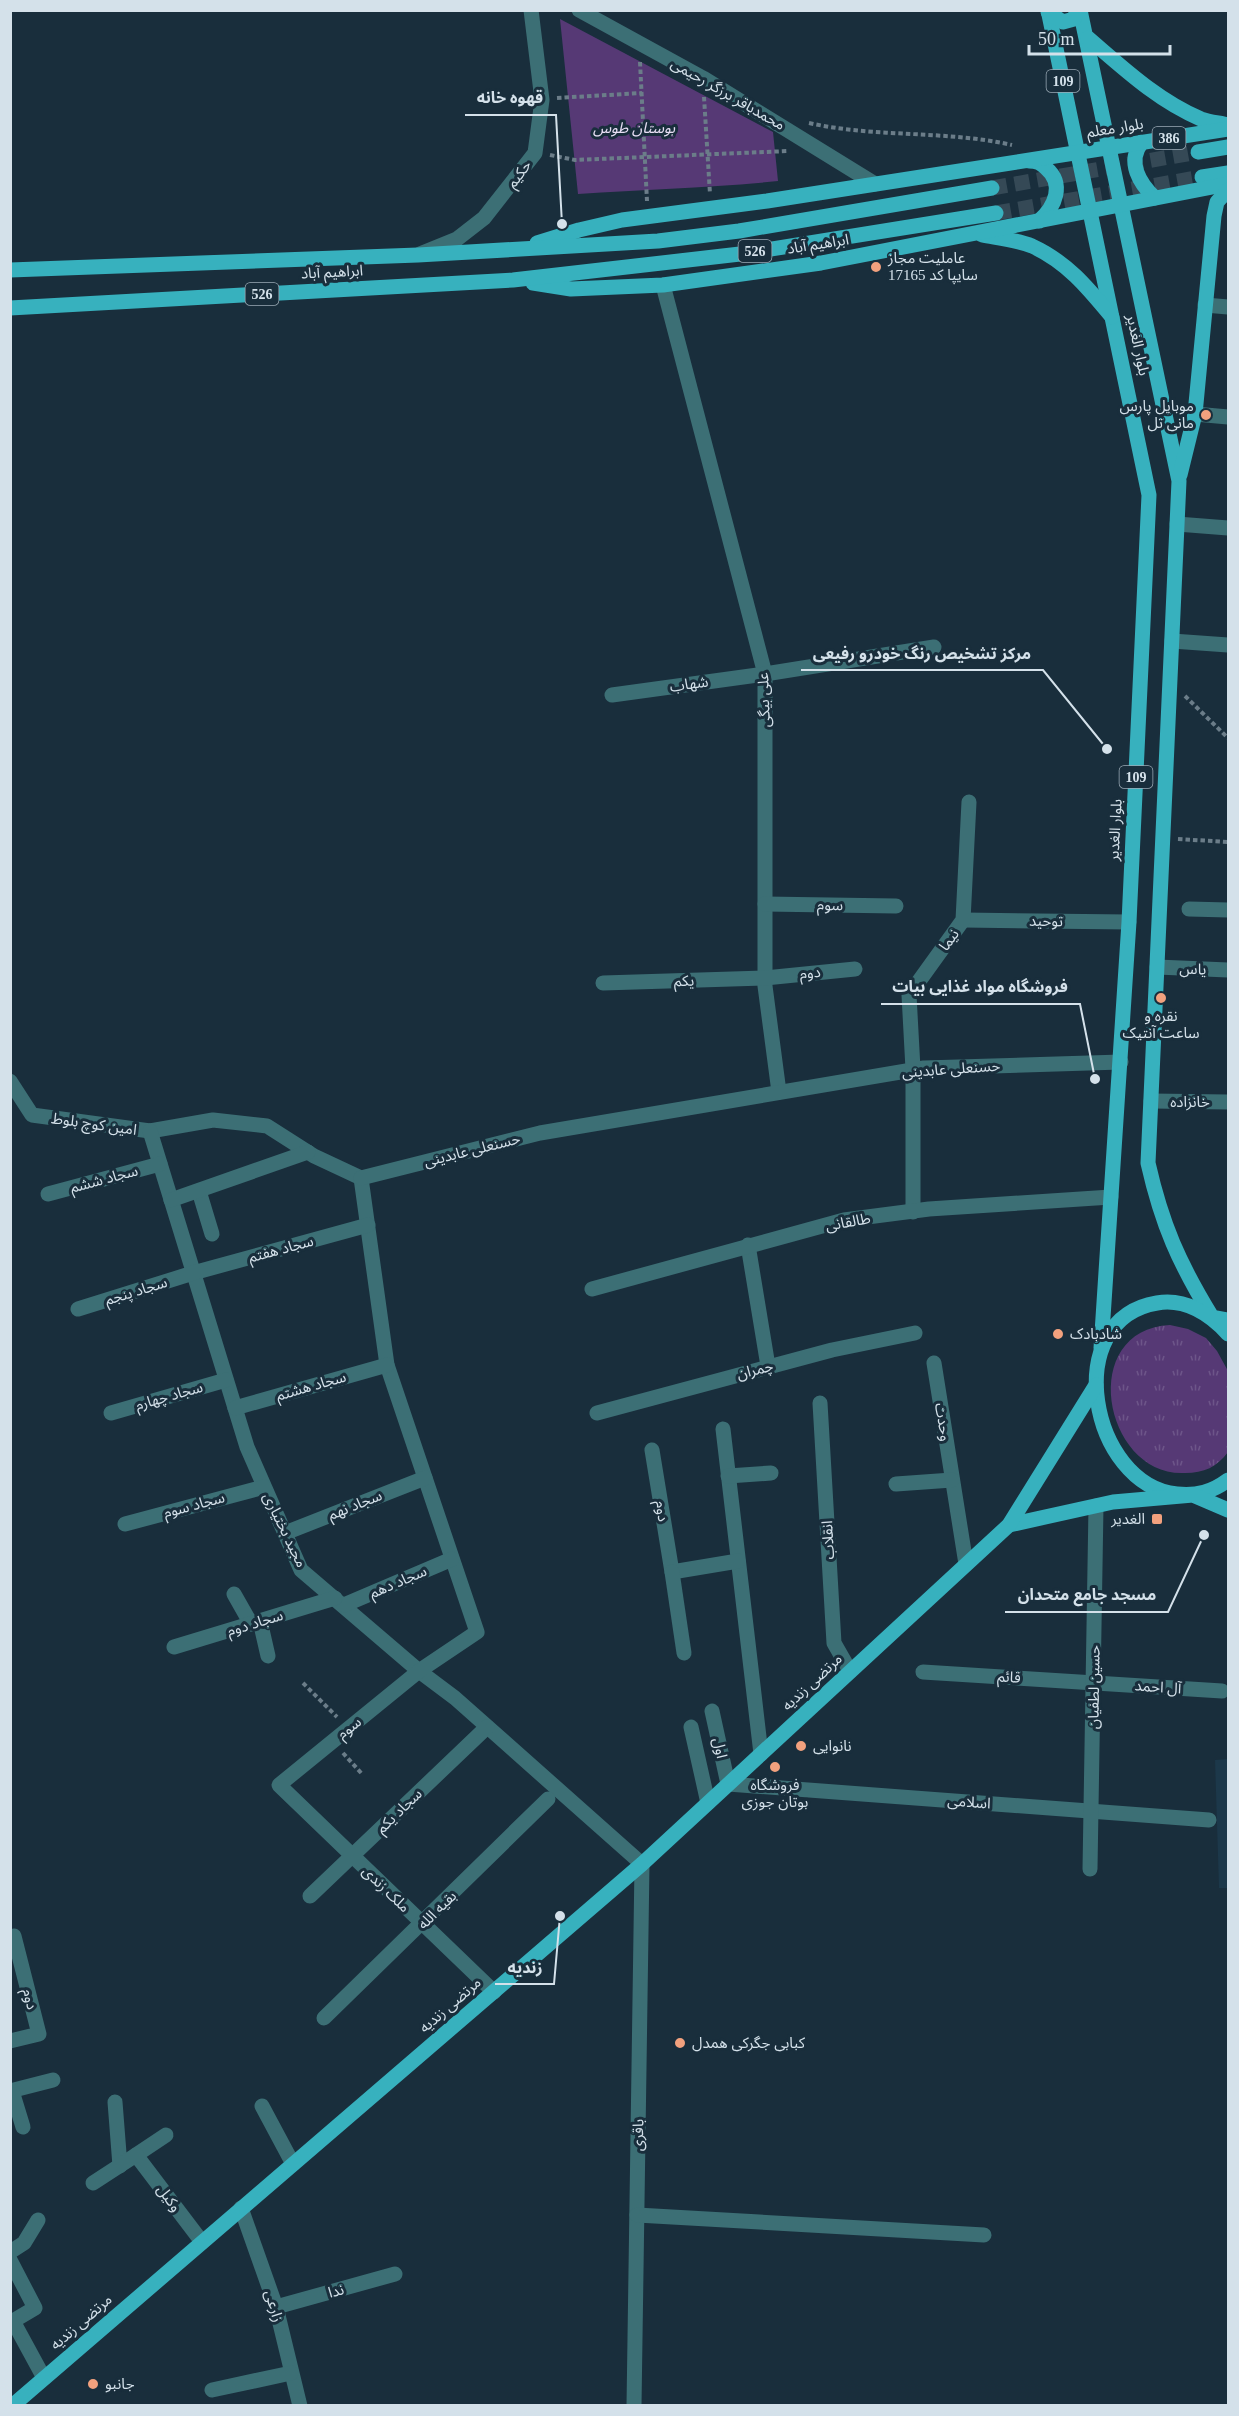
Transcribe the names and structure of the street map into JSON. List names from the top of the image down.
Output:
{
  "streets": {
    "main road": [
      "109",
      "بلوار معلم",
      "386",
      "ابراهیم آباد",
      "526",
      "بلوار الغدیر",
      "مرتضی زندیه"
    ],
    "street": [
      "محمدباقر برزگر رحیمی",
      "حکیم",
      "شهاب",
      "علی بیگی",
      "سوم",
      "توحید",
      "نیما",
      "یاس",
      "دوم",
      "یکم",
      "حسنعلی عابدینی",
      "خانزاده",
      "امین کوچ بلوط",
      "سجاد ششم",
      "طالقانی",
      "سجاد هفتم",
      "سجاد پنجم",
      "چمران",
      "سجاد هشتم",
      "سجاد چهارم",
      "وحدت",
      "سجاد سوم",
      "سجاد نهم",
      "مجید بختیاری",
      "انقلاب",
      "سجاد دهم",
      "سجاد دوم",
      "قائم",
      "حسین لطفیان",
      "آل احمد",
      "اول",
      "اسلامی",
      "سجاد یکم",
      "ملک زندی",
      "بقیه الله",
      "باقری",
      "وکیل",
      "ندا",
      "زارعی"
    ]
  },
  "crossings": [
    ["109", "بلوار معلم"],
    ["109", "ابراهیم آباد"],
    ["109", "بلوار الغدیر"],
    ["محمدباقر برزگر رحیمی", "ابراهیم آباد"],
    ["بلوار معلم", "ابراهیم آباد"],
    ["حکیم", "ابراهیم آباد"],
    ["ابراهیم آباد", "بلوار الغدیر"],
    ["ابراهیم آباد", "علی بیگی"],
    ["بلوار الغدیر", "توحید"],
    ["بلوار الغدیر", "یاس"],
    ["بلوار الغدیر", "حسنعلی عابدینی"],
    ["بلوار الغدیر", "خانزاده"],
    ["بلوار الغدیر", "طالقانی"],
    ["شهاب", "علی بیگی"],
    ["علی بیگی", "سوم"],
    ["علی بیگی", "دوم"],
    ["علی بیگی", "یکم"],
    ["علی بیگی", "حسنعلی عابدینی"],
    ["سوم", "مجید بختیاری"],
    ["سوم", "ملک زندی"],
    ["توحید", "نیما"],
    ["نیما", "حسنعلی عابدینی"],
    ["نیما", "طالقانی"],
    ["دوم", "یکم"],
    ["حسنعلی عابدینی", "امین کوچ بلوط"],
    ["امین کوچ بلوط", "مجید بختیاری"],
    ["سجاد ششم", "مجید بختیاری"],
    ["سجاد هفتم", "سجاد پنجم"],
    ["سجاد هفتم", "مجید بختیاری"],
    ["سجاد پنجم", "مجید بختیاری"],
    ["سجاد هشتم", "مجید بختیاری"],
    ["سجاد چهارم", "مجید بختیاری"],
    ["وحدت", "مرتضی زندیه"],
    ["سجاد سوم", "مجید بختیاری"],
    ["سجاد نهم", "مجید بختیاری"],
    ["مجید بختیاری", "سجاد دهم"],
    ["مجید بختیاری", "سجاد دوم"],
    ["مجید بختیاری", "مرتضی زندیه"],
    ["مجید بختیاری", "سجاد یکم"],
    ["مجید بختیاری", "باقری"],
    ["انقلاب", "مرتضی زندیه"],
    ["سجاد دهم", "سجاد دوم"],
    ["قائم", "حسین لطفیان"],
    ["قائم", "آل احمد"],
    ["مرتضی زندیه", "اول"],
    ["مرتضی زندیه", "اسلامی"],
    ["مرتضی زندیه", "ملک زندی"],
    ["مرتضی زندیه", "باقری"],
    ["مرتضی زندیه", "وکیل"],
    ["مرتضی زندیه", "زارعی"],
    ["حسین لطفیان", "آل احمد"],
    ["حسین لطفیان", "اسلامی"],
    ["اول", "اسلامی"],
    ["سجاد یکم", "ملک زندی"],
    ["ملک زندی", "بقیه الله"],
    ["ندا", "زارعی"]
  ],
  "parks": ["بوستان طوس"],
  "places": {
    "other": [
      "قهوه خانه",
      "عاملیت مجاز سایپا کد 17165",
      "موبایل پارس مانی تل",
      "مرکز تشخیص رنگ خودرو رفیعی",
      "نقره و ساعت آنتیک",
      "فروشگاه مواد غذایی بیات",
      "شادبادک",
      "مسجد جامع متحدان",
      "نانوایی",
      "فروشگاه بوتان جوزی",
      "زندیه",
      "کبابی جگرکی همدل",
      "جانبو"
    ],
    "transit": ["الغدیر"]
  },
  "scale_bar": "50 m"
}
